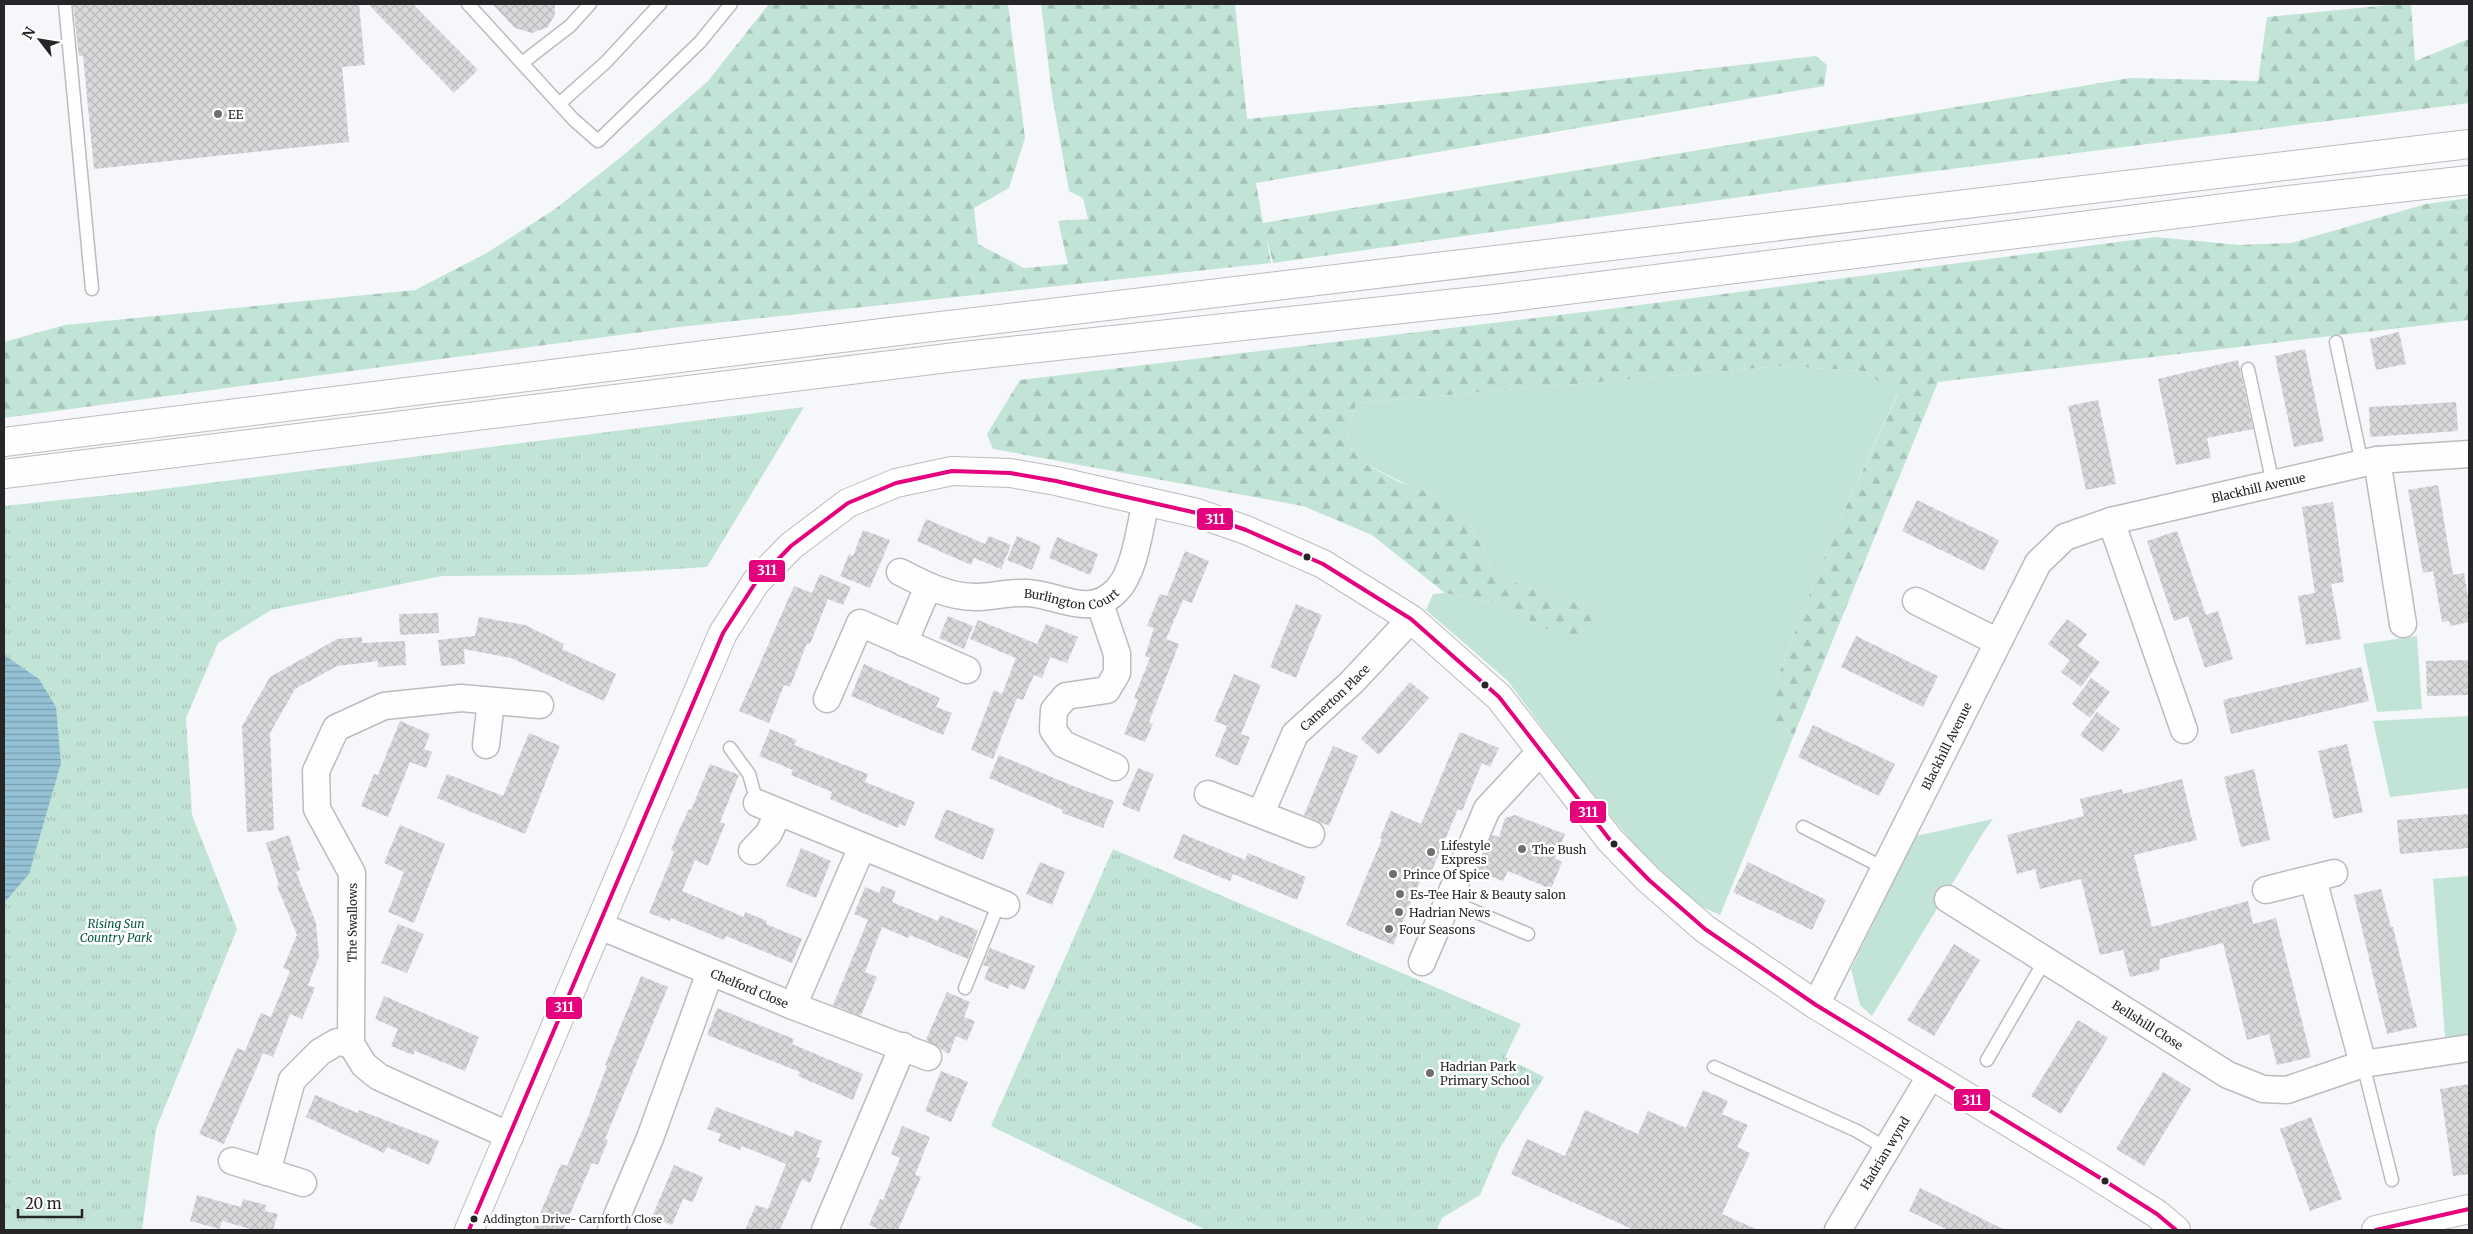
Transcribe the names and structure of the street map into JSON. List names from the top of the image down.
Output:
{
  "streets": {
    "street": [
      "Blackhill Avenue",
      "Burlington Court",
      "Camerton Place",
      "The Swallows",
      "Chelford Close",
      "Bellshill Close",
      "Hadrian wynd"
    ]
  },
  "parks": ["Rising Sun Country Park"],
  "places": [
    "EE",
    "The Bush",
    "Lifestyle Express",
    "Prince Of Spice",
    "Es-Tee Hair & Beauty salon",
    "Hadrian News",
    "Four Seasons",
    "Hadrian Park Primary School",
    "Addington Drive- Carnforth Close"
  ],
  "lines": ["transit line 311"],
  "scale_bar": "20 m",
  "north": "top left"
}
